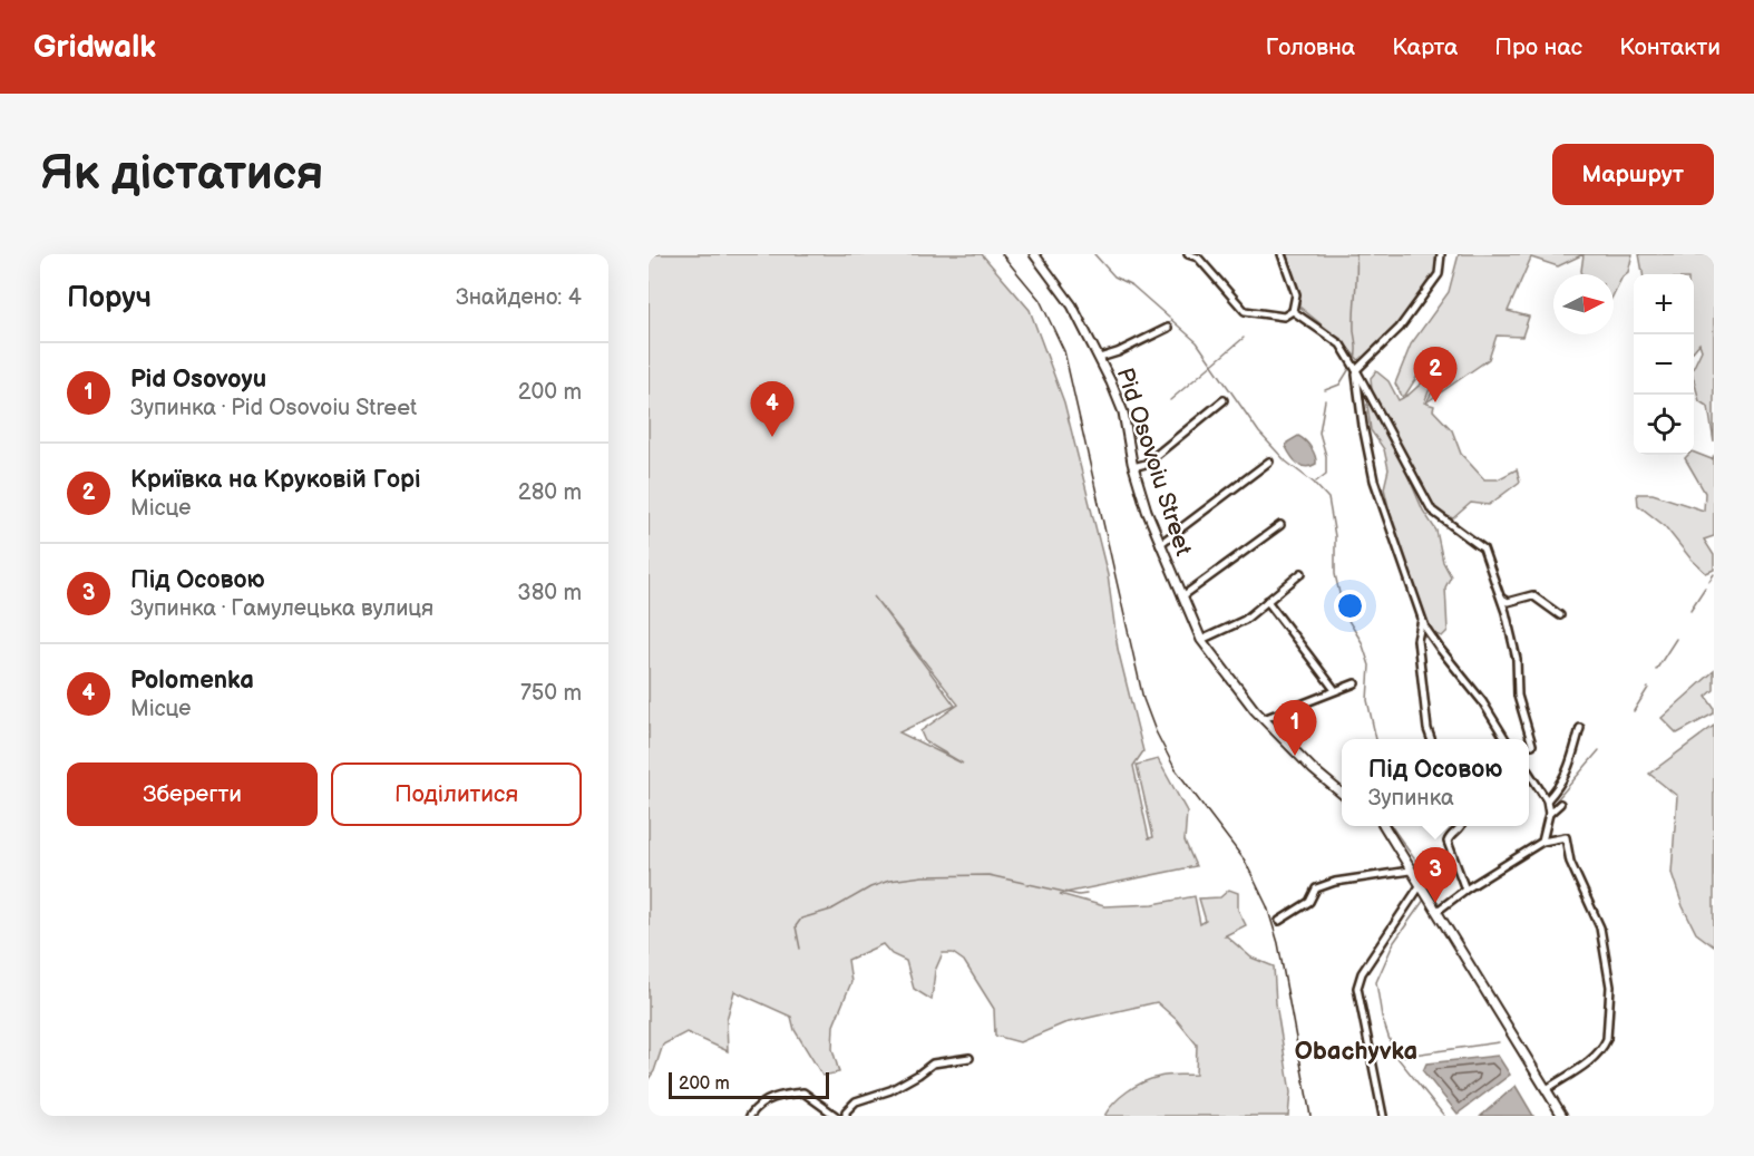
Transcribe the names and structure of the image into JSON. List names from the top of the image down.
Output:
{
  "streets": {
    "street": ["Pid Osovoiu Street"]
  },
  "districts": ["Obachyvka"],
  "scale_bar": "200 m",
  "north": "right",
  "page": {
    "header": "Gridwalk",
    "nav": [
      "Головна",
      "Карта",
      "Про нас",
      "Контакти"
    ],
    "buttons": [
      "Маршрут",
      ["Зберегти", "Поділитися"]
    ],
    "title": "Як дістатися",
    "heading": ["Поруч", "Знайдено: 4"],
    "map_buttons": ["+", "−"],
    "list": [
      {
        "mark": "1",
        "name": "Pid Osovoyu",
        "note": "Зупинка · Pid Osovoiu Street",
        "value": "200 m"
      },
      {
        "mark": "2",
        "name": "Криївка на Круковій Горі",
        "note": "Місце",
        "value": "280 m"
      },
      {
        "mark": "3",
        "name": "Під Осовою",
        "note": "Зупинка · Гамулецька вулиця",
        "value": "380 m"
      },
      {
        "mark": "4",
        "name": "Polomenka",
        "note": "Місце",
        "value": "750 m"
      }
    ],
    "pins": [
      "2",
      "4",
      "1",
      "3"
    ],
    "popup": ["Під Осовою", "Зупинка"],
    "scale": "200 m"
  }
}
